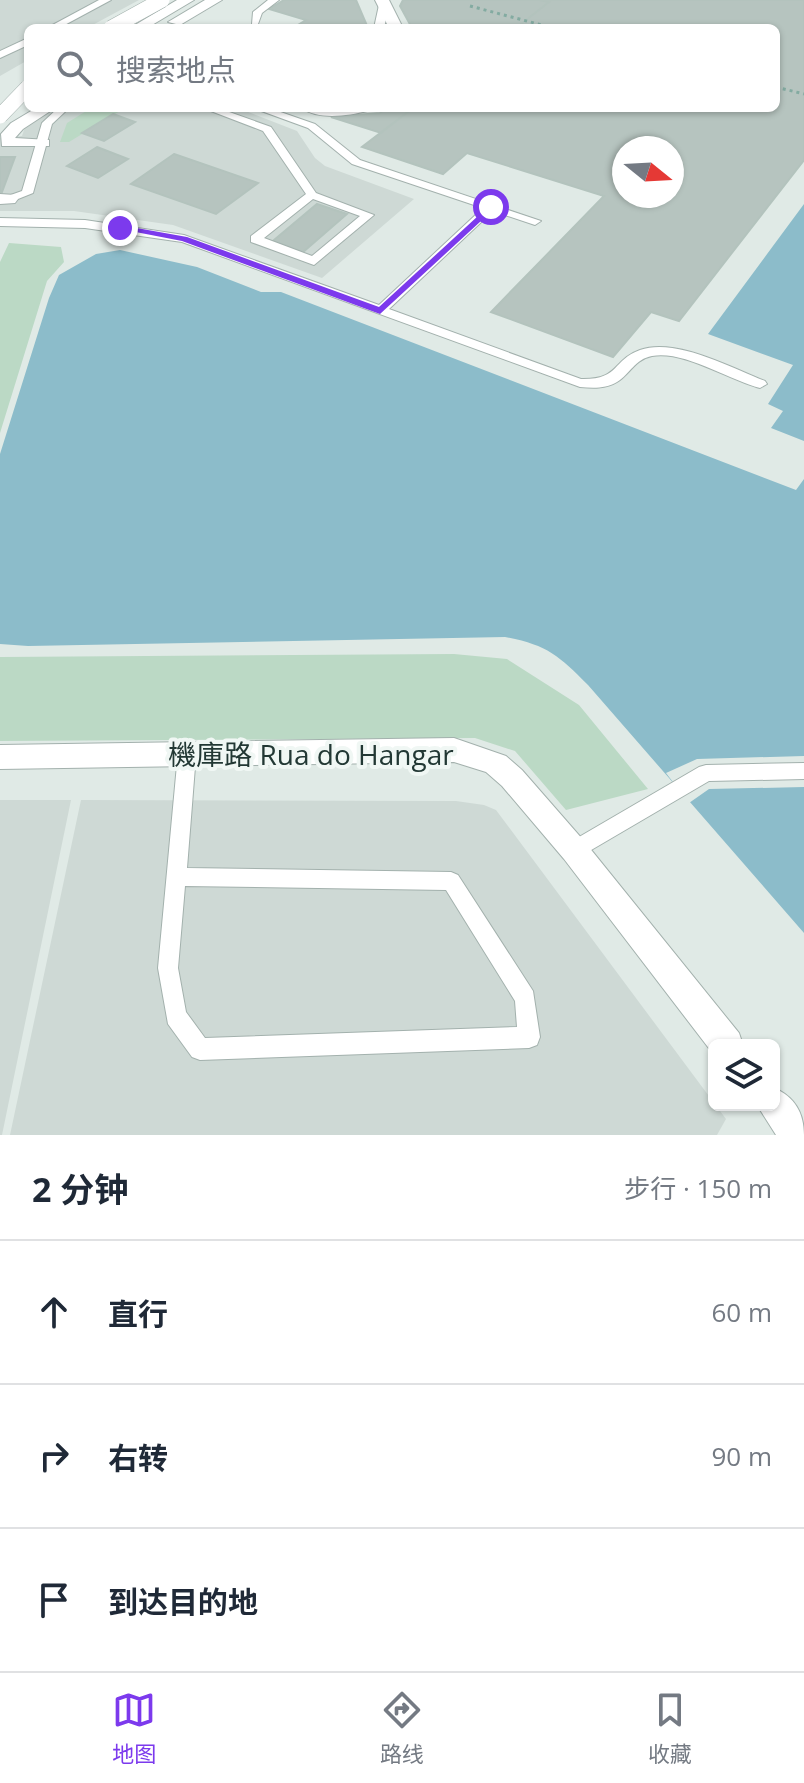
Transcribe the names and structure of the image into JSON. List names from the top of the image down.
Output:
{
  "streets": {
    "street": ["機庫路 Rua do Hangar"]
  },
  "north": "right",
  "page": {
    "search": "搜索地点",
    "heading": ["2 分钟", "步行 · 150 m"],
    "list": [
      ["直行", "60 m"],
      ["右转", "90 m"],
      "到达目的地"
    ],
    "nav": ["地图", "路线", "收藏"]
  }
}
